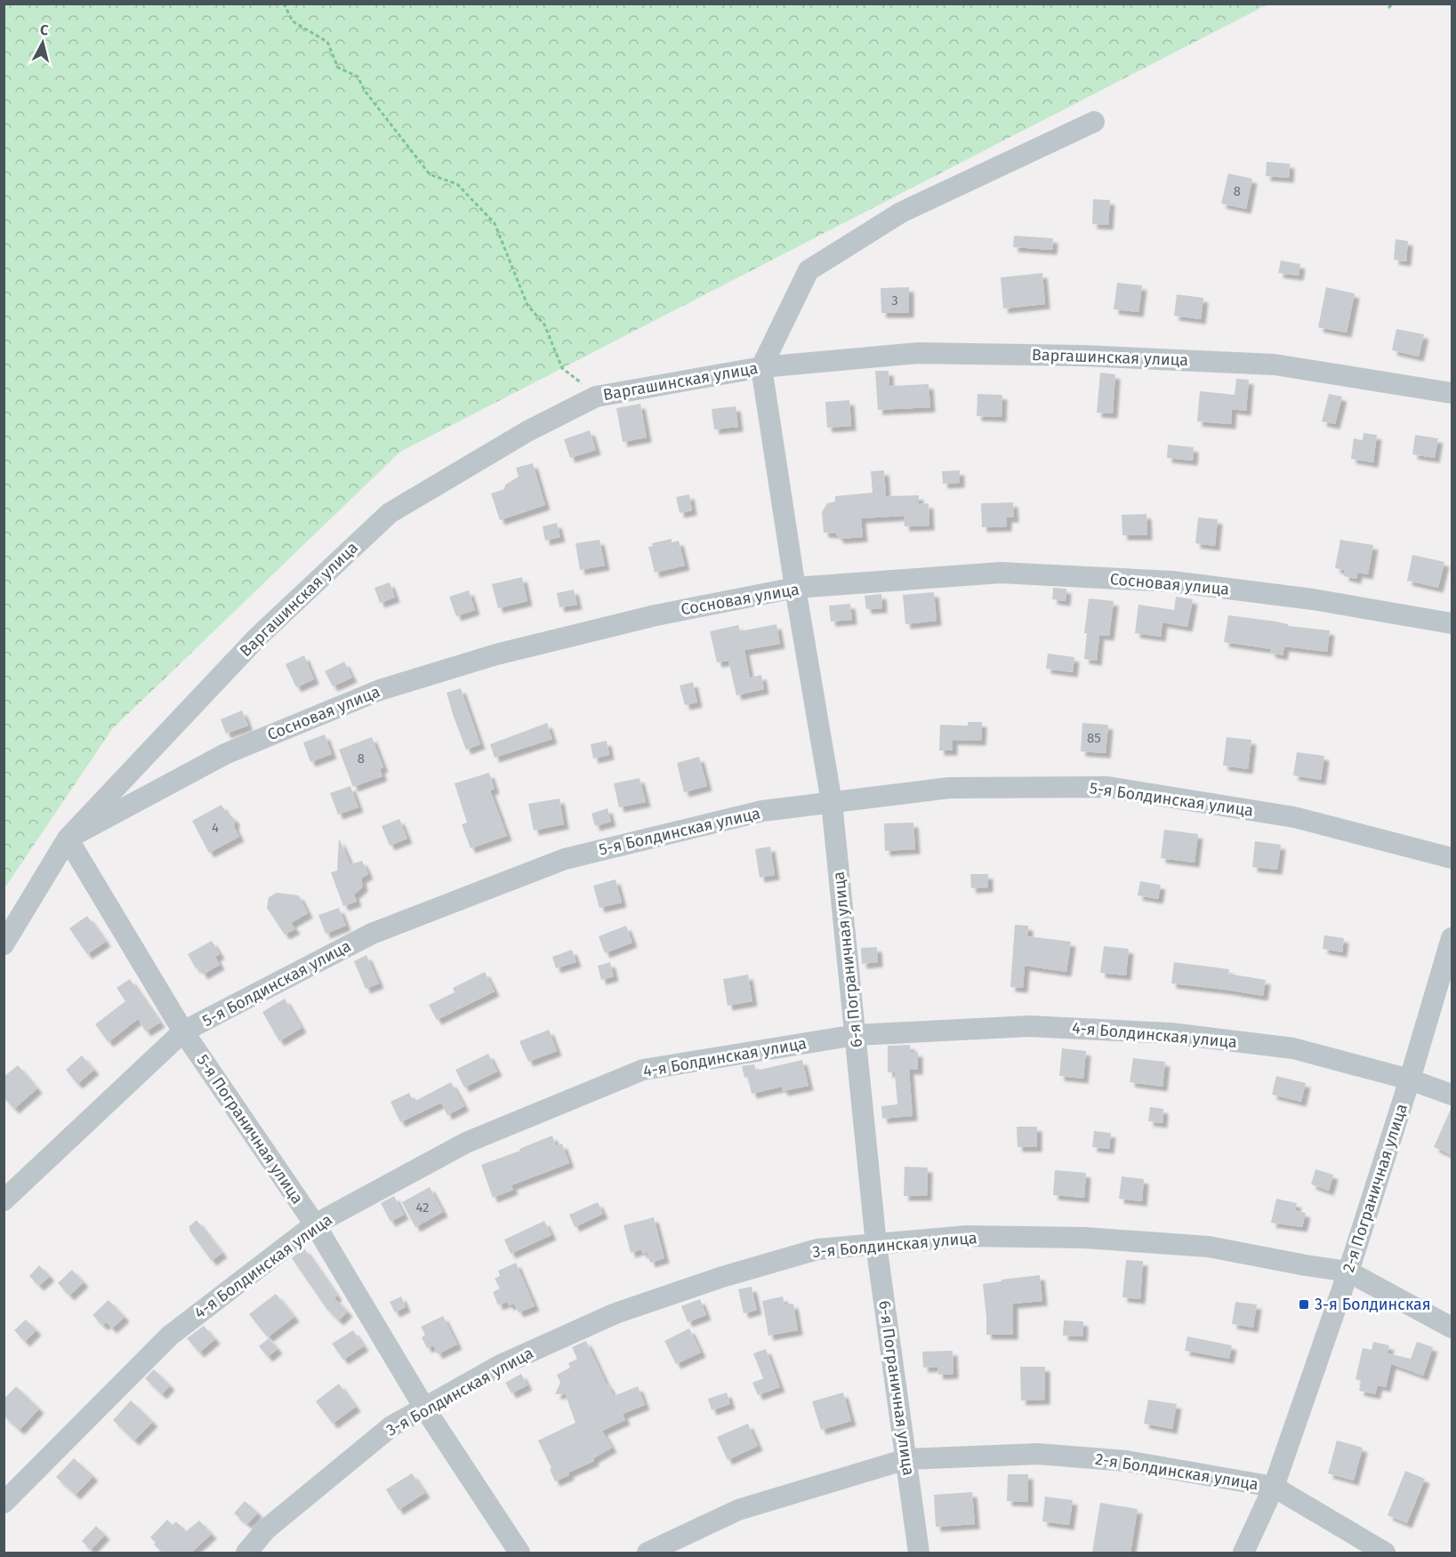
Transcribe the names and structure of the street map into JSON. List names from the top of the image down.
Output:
{
  "streets": {
    "street": [
      "Варгашинская улица",
      "Сосновая улица",
      "5-я Болдинская улица",
      "6-я Пограничная улица",
      "4-я Болдинская улица",
      "5-я Пограничная улица",
      "2-я Пограничная улица",
      "3-я Болдинская улица",
      "2-я Болдинская улица"
    ]
  },
  "crossings": [
    ["Варгашинская улица", "Сосновая улица"],
    ["Варгашинская улица", "6-я Пограничная улица"],
    ["Варгашинская улица", "5-я Пограничная улица"],
    ["Сосновая улица", "6-я Пограничная улица"],
    ["Сосновая улица", "5-я Пограничная улица"],
    ["5-я Болдинская улица", "6-я Пограничная улица"],
    ["5-я Болдинская улица", "5-я Пограничная улица"],
    ["6-я Пограничная улица", "4-я Болдинская улица"],
    ["6-я Пограничная улица", "3-я Болдинская улица"],
    ["6-я Пограничная улица", "2-я Болдинская улица"],
    ["4-я Болдинская улица", "5-я Пограничная улица"],
    ["4-я Болдинская улица", "2-я Пограничная улица"],
    ["5-я Пограничная улица", "3-я Болдинская улица"],
    ["2-я Пограничная улица", "3-я Болдинская улица"],
    ["2-я Пограничная улица", "2-я Болдинская улица"]
  ],
  "places": {
    "transit": ["3-я Болдинская"]
  },
  "house_numbers": [
    "8",
    "3",
    "85",
    "8",
    "4",
    "42"
  ],
  "north": "top"
}
